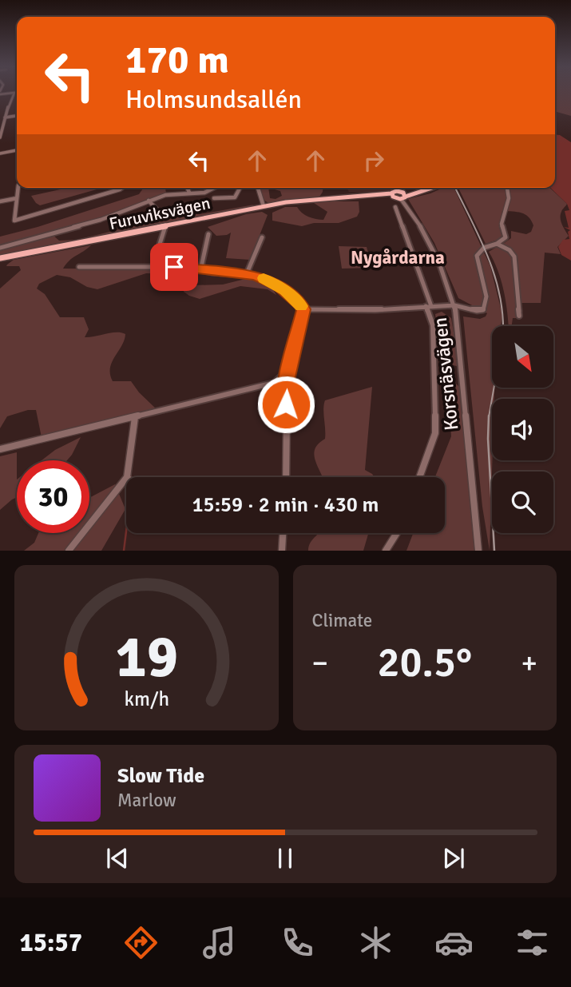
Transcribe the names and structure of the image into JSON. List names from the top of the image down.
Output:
{
  "streets": {
    "main road": ["Furuviksvägen"],
    "street": ["Korsnäsvägen"]
  },
  "crossings": [
    ["Furuviksvägen", "Korsnäsvägen"]
  ],
  "districts": ["Nygårdarna"],
  "north": "bottom right",
  "page": {
    "turn": ["170 m", "Holmsundsallén"],
    "limit": "30",
    "trip": "15:59 · 2 min · 430 m",
    "tile": "Climate",
    "heat": ["−", "20.5°", "+"],
    "song": ["Slow Tide", "Marlow"],
    "tabs": "15:57",
    "gauge": ["19", "km/h"]
  }
}
